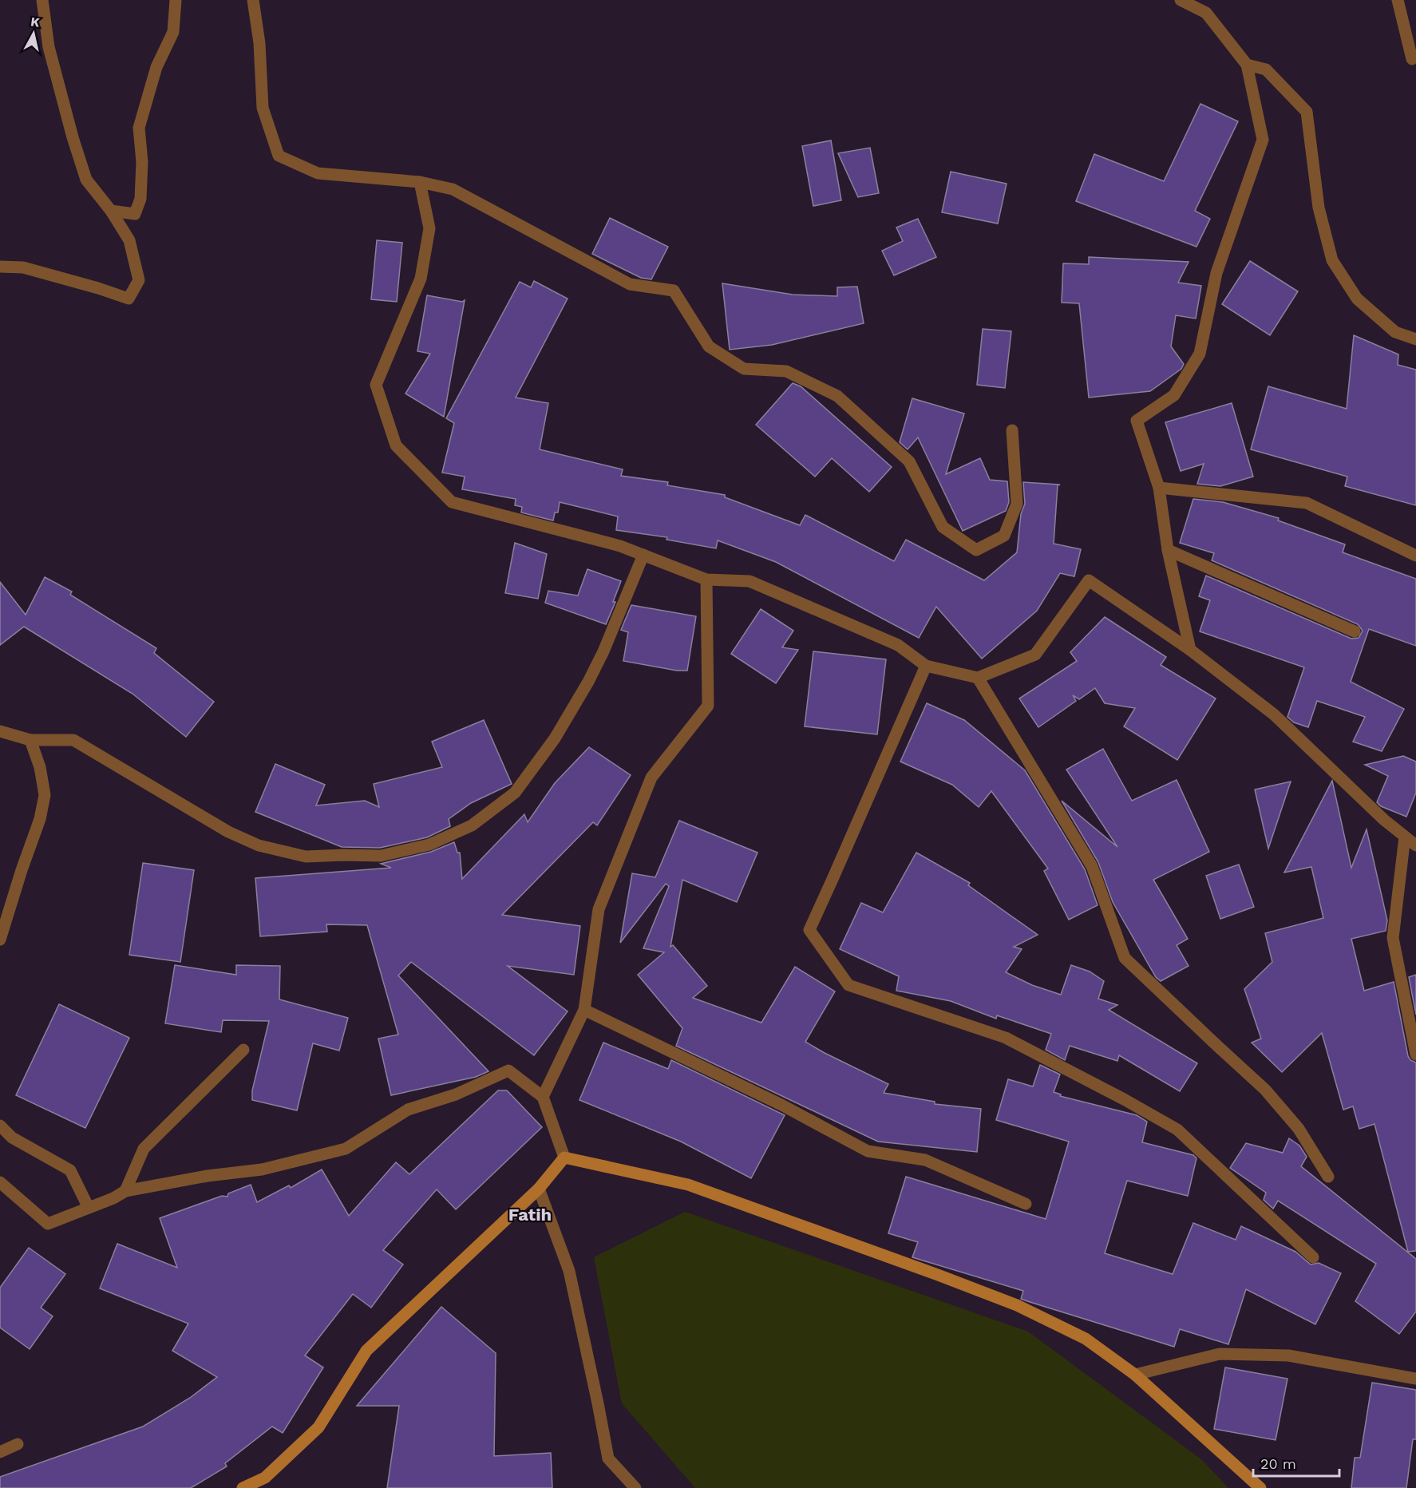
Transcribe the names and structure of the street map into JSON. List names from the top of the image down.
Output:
{
  "districts": ["Fatih"],
  "scale_bar": "20 m",
  "north": "top"
}
